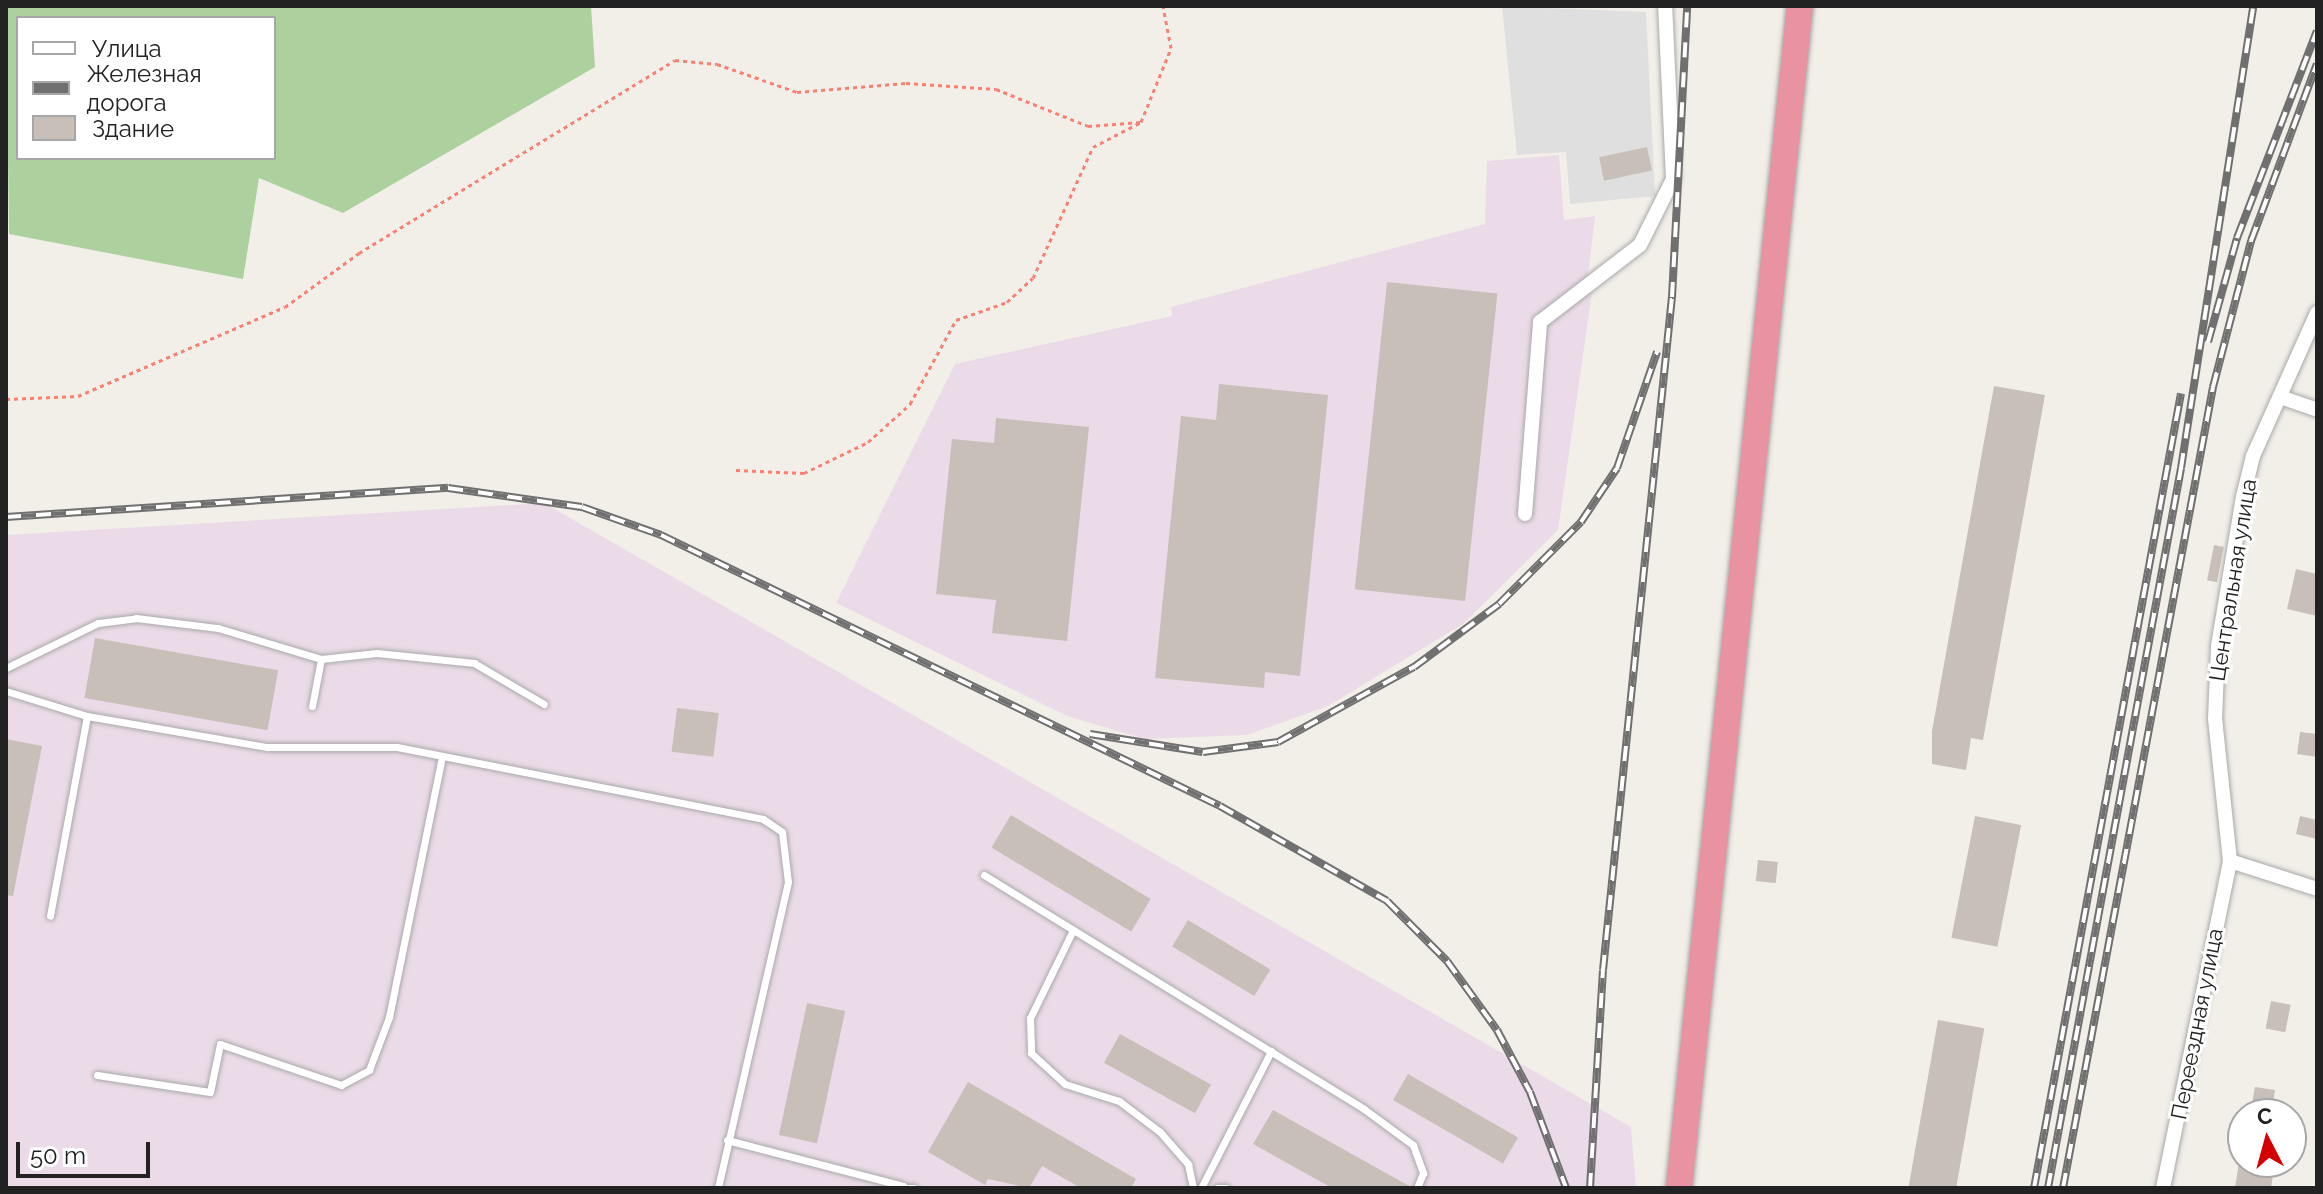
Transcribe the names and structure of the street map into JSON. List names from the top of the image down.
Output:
{
  "streets": {
    "street": ["Центральная улица", "Переездная улица"]
  },
  "crossings": [
    ["Центральная улица", "Переездная улица"]
  ],
  "legend": ["Улица", "Железная дорога", "Здание"],
  "scale_bar": "50 m",
  "north": "top"
}
